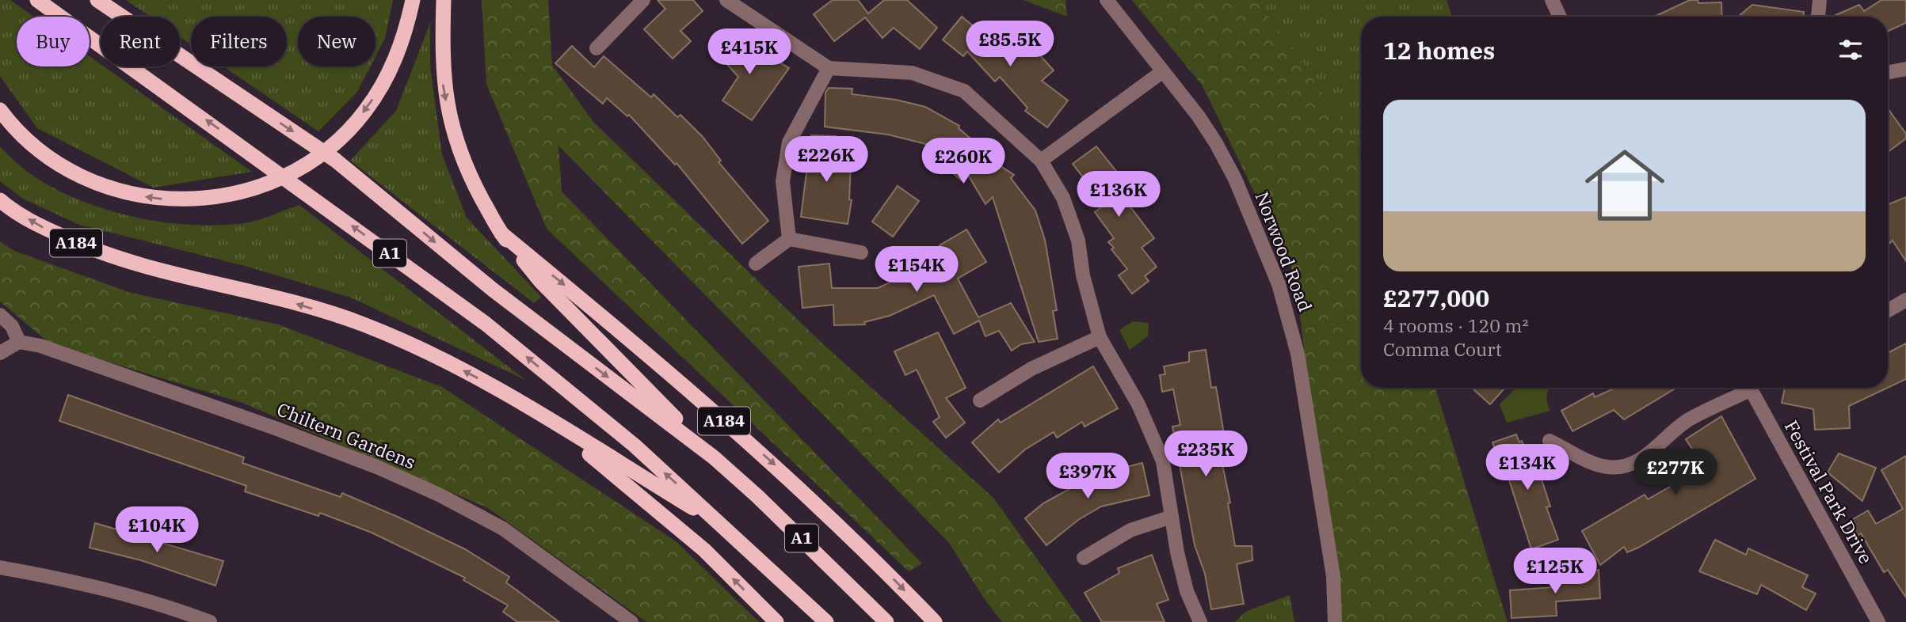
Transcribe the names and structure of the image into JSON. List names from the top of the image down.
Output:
{
  "streets": {
    "highway": ["A184", "A1"],
    "street": ["Norwood Road", "Chiltern Gardens", "Festival Park Drive"]
  },
  "crossings": [
    ["A184", "A1"]
  ],
  "page": {
    "chip": [
      "Buy",
      "Rent",
      "Filters",
      "New"
    ],
    "heading": "12 homes",
    "price": [
      "£85.5K",
      "£415K",
      "£226K",
      "£260K",
      "£136K",
      "£154K",
      "£235K",
      "£134K",
      "£277K",
      "£397K",
      "£104K",
      "£125K"
    ],
    "list": [
      {
        "name": "£277,000",
        "note": "4 rooms · 120 m² · Comma Court"
      }
    ]
  }
}
